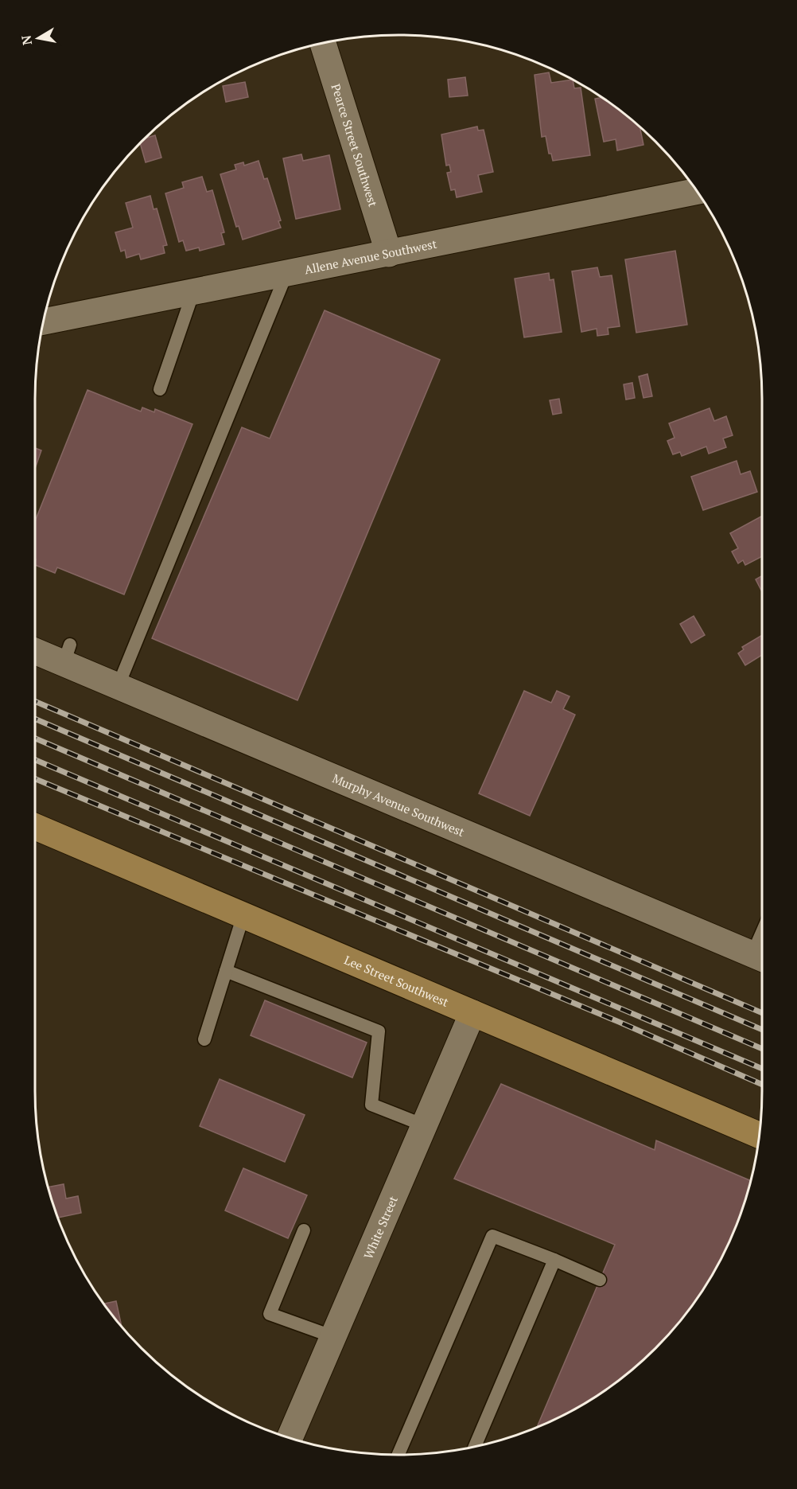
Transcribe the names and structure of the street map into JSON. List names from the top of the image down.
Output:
{
  "streets": {
    "main road": ["Lee Street Southwest"],
    "street": [
      "Pearce Street Southwest",
      "Allene Avenue Southwest",
      "Murphy Avenue Southwest",
      "White Street"
    ]
  },
  "crossings": [
    ["Pearce Street Southwest", "Allene Avenue Southwest"],
    ["Lee Street Southwest", "White Street"]
  ],
  "north": "left"
}
